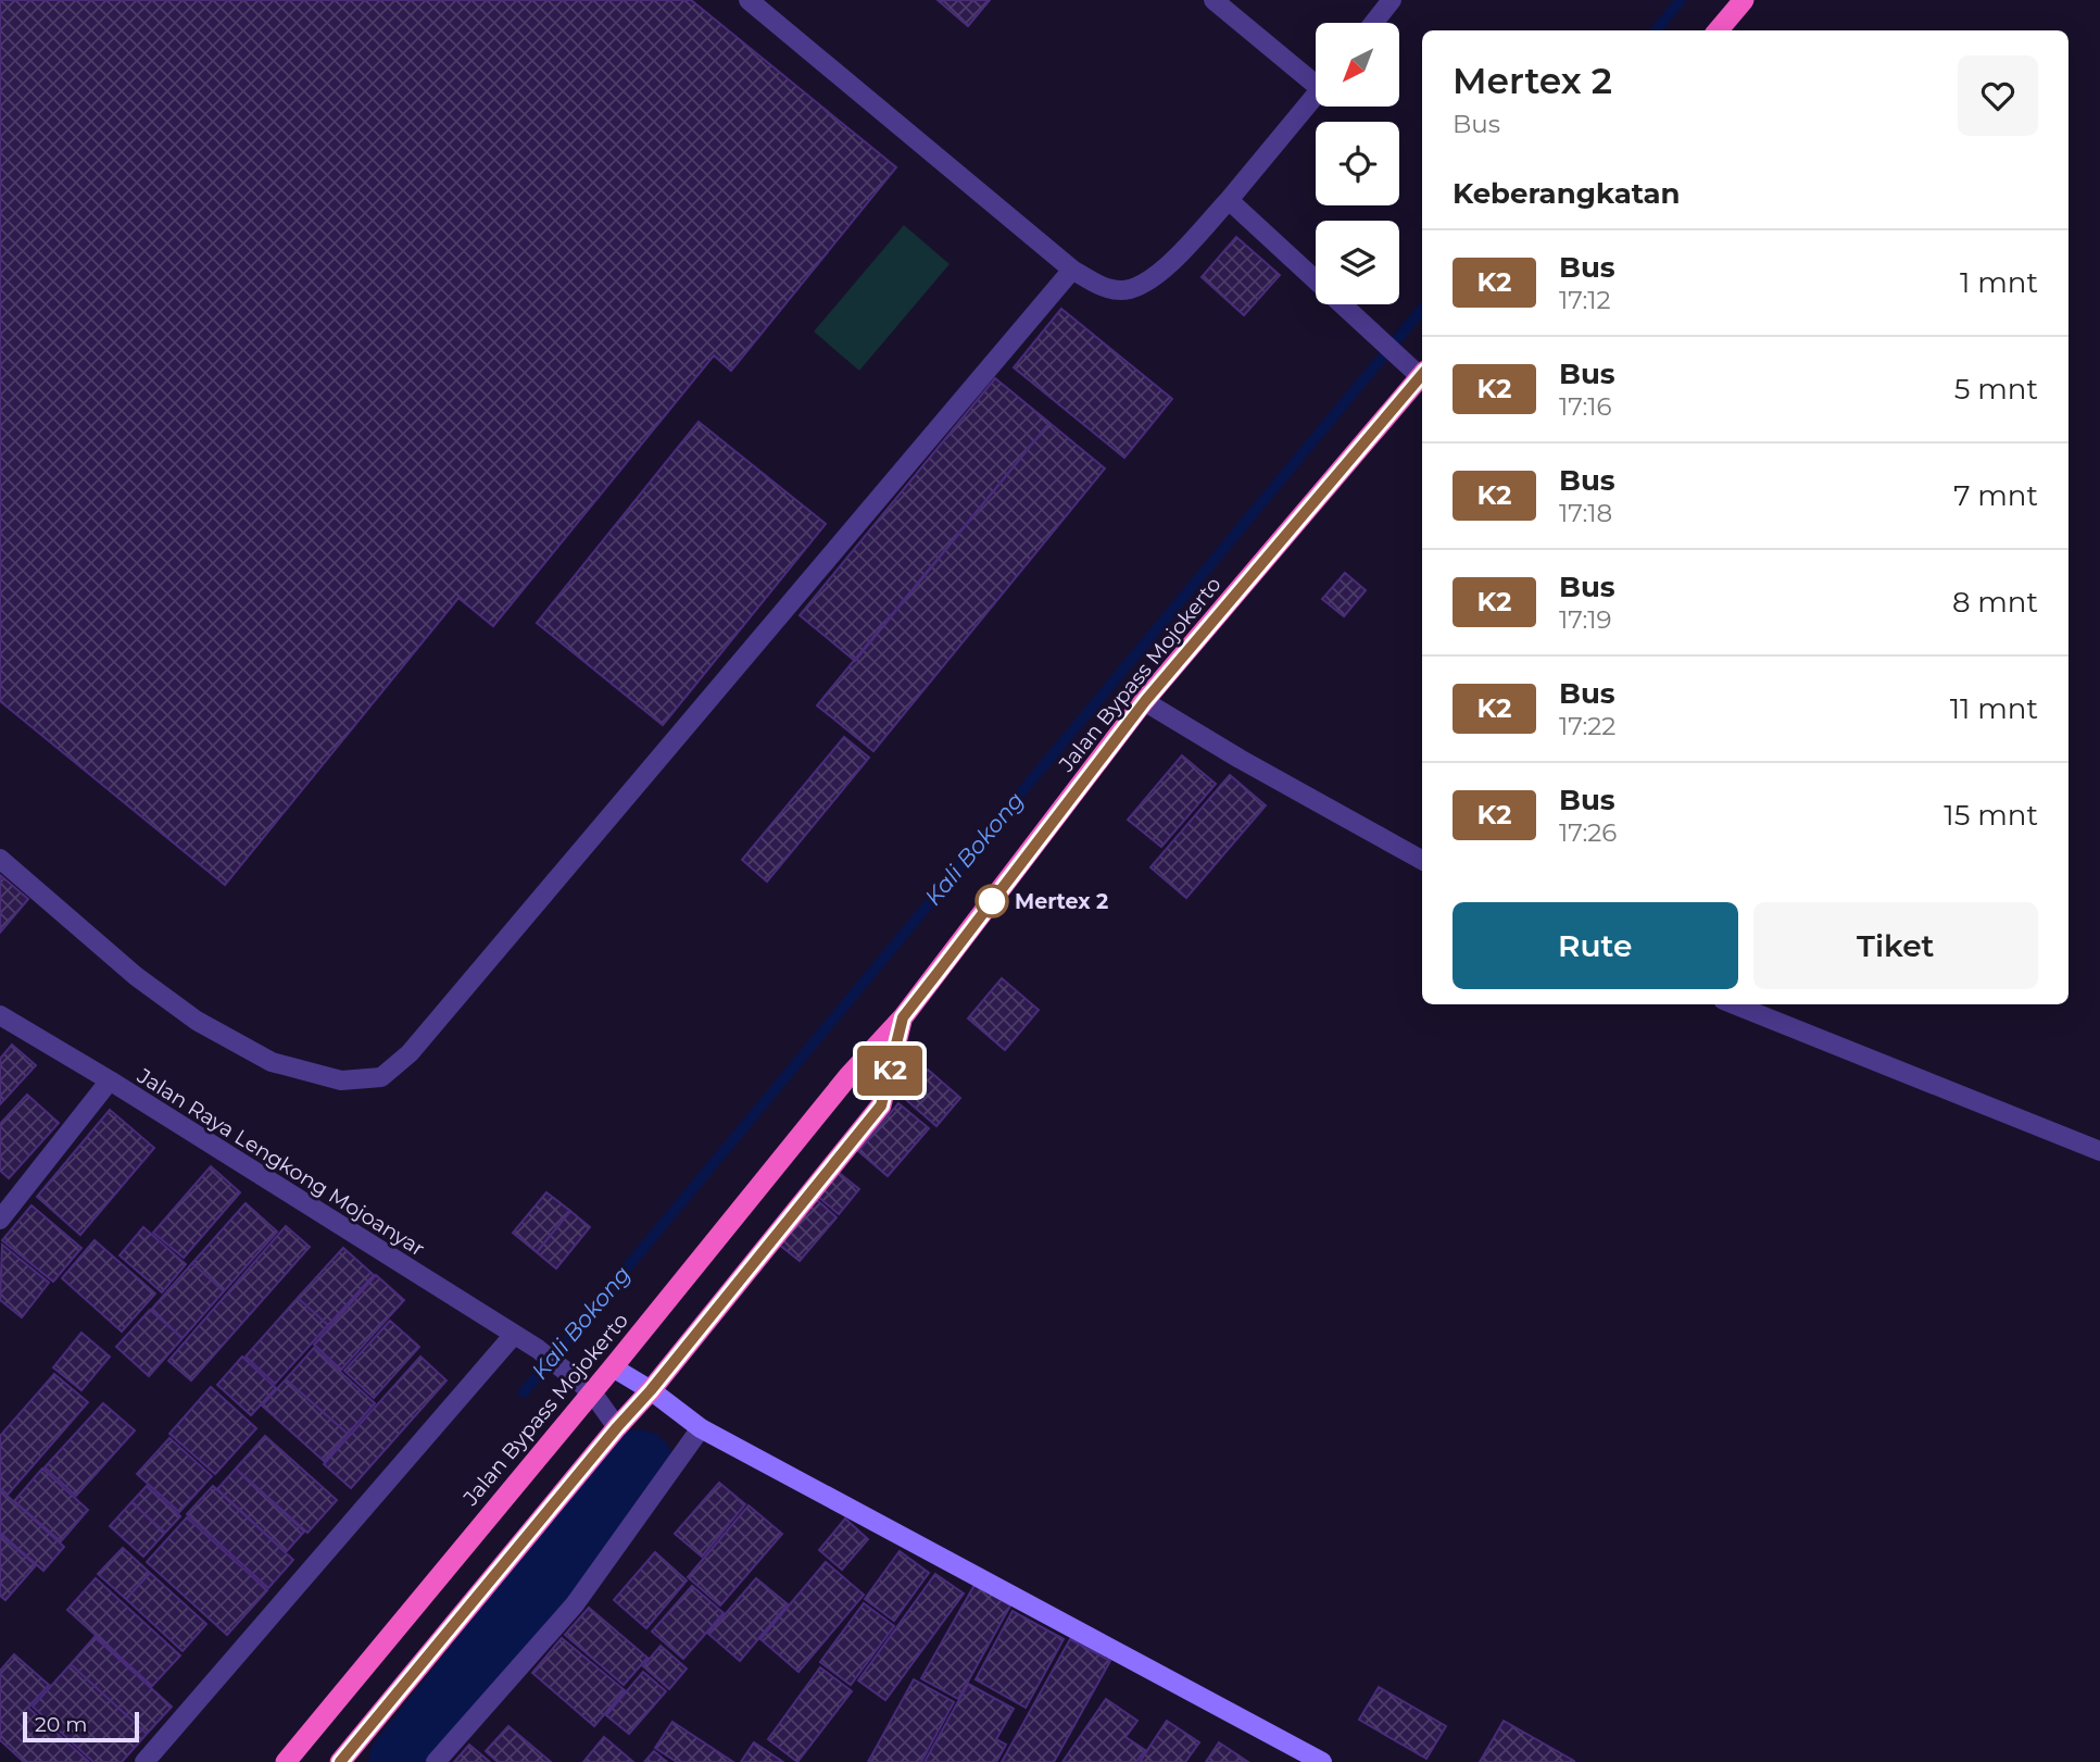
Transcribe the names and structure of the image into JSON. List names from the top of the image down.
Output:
{
  "streets": {
    "highway": ["Jalan Bypass Mojokerto"],
    "street": ["Jalan Raya Lengkong Mojoanyar"]
  },
  "crossings": [
    ["Jalan Bypass Mojokerto", "Jalan Raya Lengkong Mojoanyar"]
  ],
  "water": ["Kali Bokong"],
  "places": ["Mertex 2"],
  "lines": ["bus line K2"],
  "scale_bar": "20 m",
  "north": "bottom left",
  "page": {
    "on_map": "K2",
    "heading": [
      ["Mertex 2", "Bus"],
      "Keberangkatan"
    ],
    "list": [
      {
        "mark": "K2",
        "name": "Bus",
        "note": "17:12",
        "value": "1 mnt"
      },
      {
        "mark": "K2",
        "name": "Bus",
        "note": "17:16",
        "value": "5 mnt"
      },
      {
        "mark": "K2",
        "name": "Bus",
        "note": "17:18",
        "value": "7 mnt"
      },
      {
        "mark": "K2",
        "name": "Bus",
        "note": "17:19",
        "value": "8 mnt"
      },
      {
        "mark": "K2",
        "name": "Bus",
        "note": "17:22",
        "value": "11 mnt"
      },
      {
        "mark": "K2",
        "name": "Bus",
        "note": "17:26",
        "value": "15 mnt"
      }
    ],
    "buttons": ["Rute", "Tiket"],
    "scale": "20 m"
  }
}
